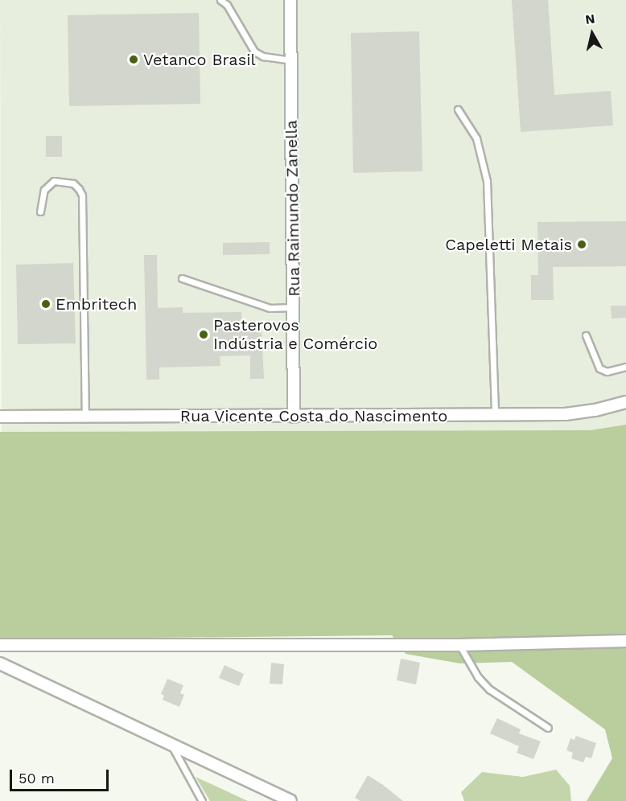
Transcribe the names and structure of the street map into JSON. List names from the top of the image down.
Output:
{
  "streets": {
    "street": ["Rua Raimundo Zanella", "Rua Vicente Costa do Nascimento"]
  },
  "crossings": [
    ["Rua Raimundo Zanella", "Rua Vicente Costa do Nascimento"]
  ],
  "places": [
    "Vetanco Brasil",
    "Capeletti Metais",
    "Embritech",
    "Pasterovos Indústria e Comércio"
  ],
  "scale_bar": "50 m",
  "north": "top"
}
